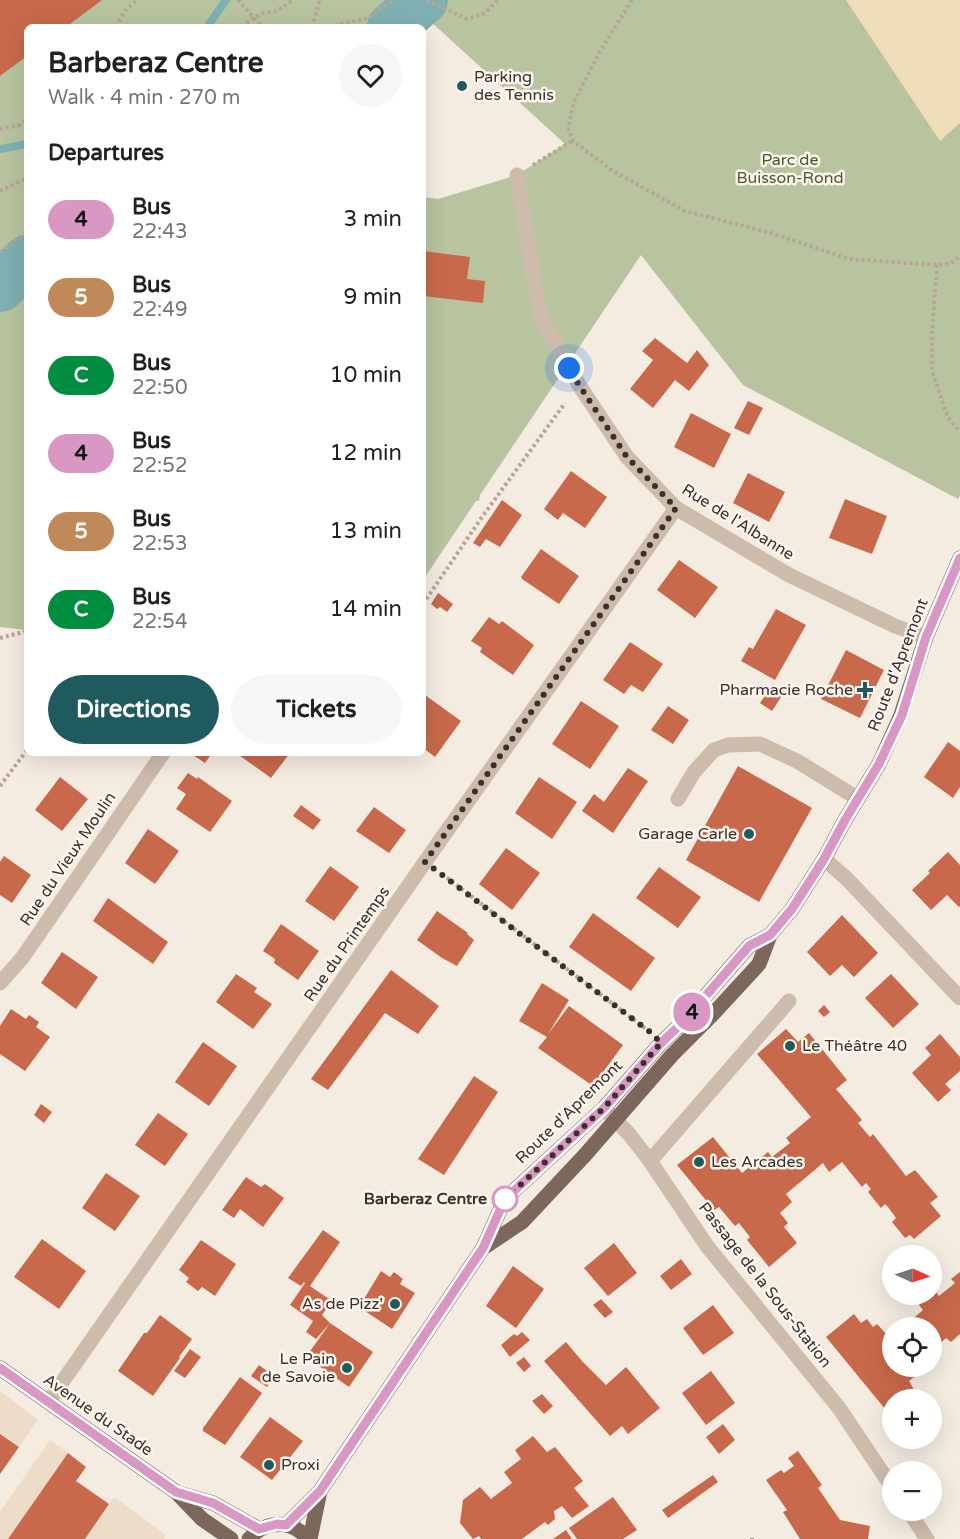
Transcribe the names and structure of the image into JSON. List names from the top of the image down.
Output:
{
  "streets": {
    "main road": ["Route d'Apremont", "Avenue du Stade"],
    "street": [
      "Rue de l'Albanne",
      "Rue du Vieux Moulin",
      "Rue du Printemps",
      "Passage de la Sous-Station"
    ]
  },
  "crossings": [
    ["Rue de l'Albanne", "Route d'Apremont"],
    ["Rue de l'Albanne", "Rue du Printemps"],
    ["Route d'Apremont", "Passage de la Sous-Station"],
    ["Rue du Printemps", "Avenue du Stade"]
  ],
  "parks": ["Parc de Buisson-Rond"],
  "places": {
    "other": [
      "Parking des Tennis",
      "Garage Carle",
      "Le Théâtre 40",
      "Les Arcades",
      "Barberaz Centre",
      "As de Pizz'",
      "Le Pain de Savoie",
      "Proxi"
    ],
    "health": ["Pharmacie Roche"]
  },
  "lines": ["bus line 4"],
  "north": "right",
  "page": {
    "on_map": "4",
    "heading": [
      ["Barberaz Centre", "Walk · 4 min · 270 m"],
      "Departures"
    ],
    "list": [
      {
        "mark": "4",
        "name": "Bus",
        "note": "22:43",
        "value": "3 min"
      },
      {
        "mark": "5",
        "name": "Bus",
        "note": "22:49",
        "value": "9 min"
      },
      {
        "mark": "C",
        "name": "Bus",
        "note": "22:50",
        "value": "10 min"
      },
      {
        "mark": "4",
        "name": "Bus",
        "note": "22:52",
        "value": "12 min"
      },
      {
        "mark": "5",
        "name": "Bus",
        "note": "22:53",
        "value": "13 min"
      },
      {
        "mark": "C",
        "name": "Bus",
        "note": "22:54",
        "value": "14 min"
      }
    ],
    "buttons": ["Directions", "Tickets"],
    "map_buttons": ["+", "−"]
  }
}
